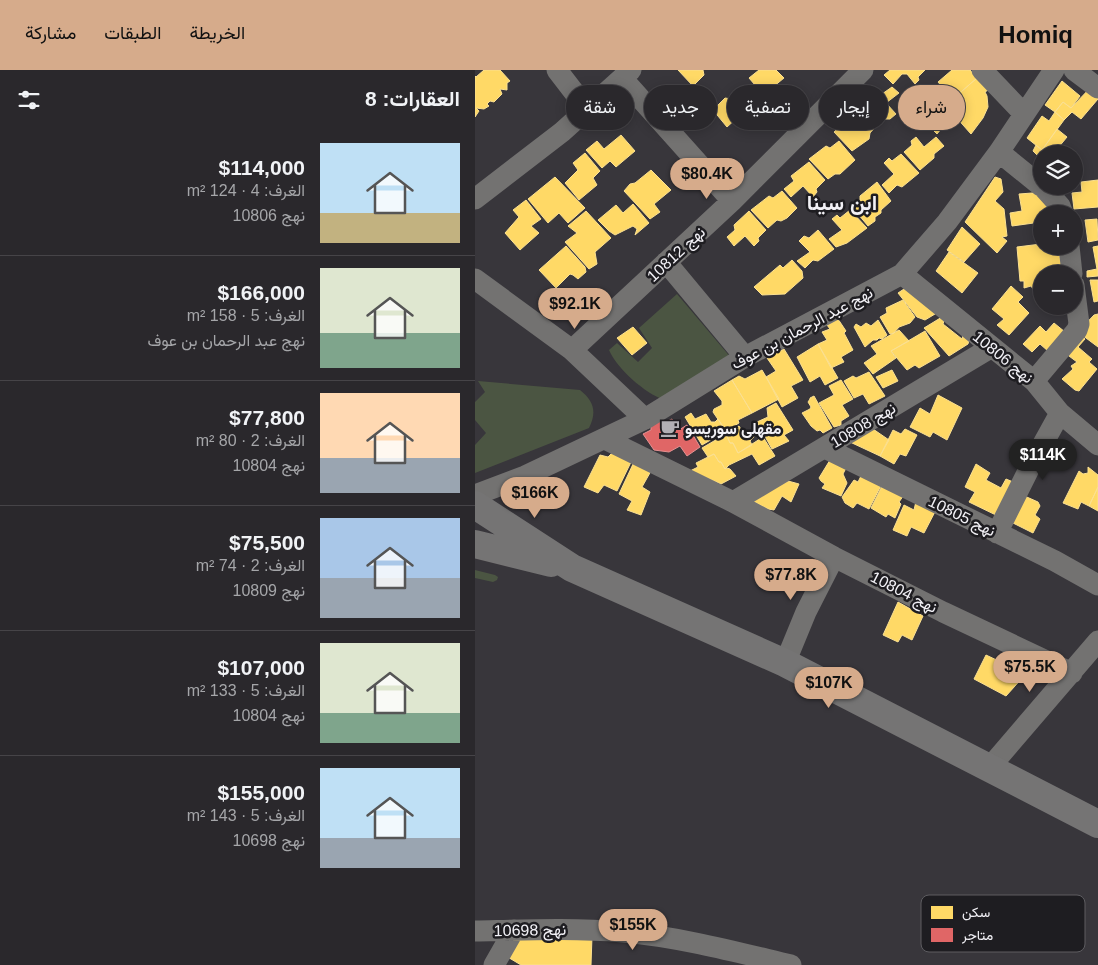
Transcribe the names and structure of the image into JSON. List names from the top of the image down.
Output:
{
  "streets": {
    "street": [
      "نهج 10812",
      "نهج عبد الرحمان بن عوف",
      "نهج 10806",
      "نهج 10808",
      "نهج 10805",
      "نهج 10804",
      "نهج 10698"
    ]
  },
  "crossings": [
    ["نهج عبد الرحمان بن عوف", "نهج 10806"],
    ["نهج عبد الرحمان بن عوف", "نهج 10804"],
    ["نهج 10806", "نهج 10808"],
    ["نهج 10808", "نهج 10805"],
    ["نهج 10808", "نهج 10804"]
  ],
  "districts": ["ابن سينا"],
  "places": {
    "cafe": ["مقهلى سوريسو"]
  },
  "legend": ["سكن", "متاجر"],
  "page": {
    "header": "Homiq",
    "nav": ["الخريطة", "الطبقات", "مشاركة"],
    "heading": "العقارات: 8",
    "chip": [
      "شراء",
      "إيجار",
      "تصفية",
      "جديد",
      "شقة"
    ],
    "list": [
      {
        "name": "$114,000",
        "note": "الغرف: 4 · 124 m² · نهج 10806"
      },
      {
        "name": "$166,000",
        "note": "الغرف: 5 · 158 m² · نهج عبد الرحمان بن عوف"
      },
      {
        "name": "$77,800",
        "note": "الغرف: 2 · 80 m² · نهج 10804"
      },
      {
        "name": "$75,500",
        "note": "الغرف: 2 · 74 m² · نهج 10809"
      },
      {
        "name": "$107,000",
        "note": "الغرف: 5 · 133 m² · نهج 10804"
      },
      {
        "name": "$155,000",
        "note": "الغرف: 5 · 143 m² · نهج 10698"
      }
    ],
    "map_buttons": ["+", "−"],
    "price": [
      "$80.4K",
      "$92.1K",
      "$114K",
      "$166K",
      "$77.8K",
      "$75.5K",
      "$107K",
      "$155K"
    ]
  }
}
